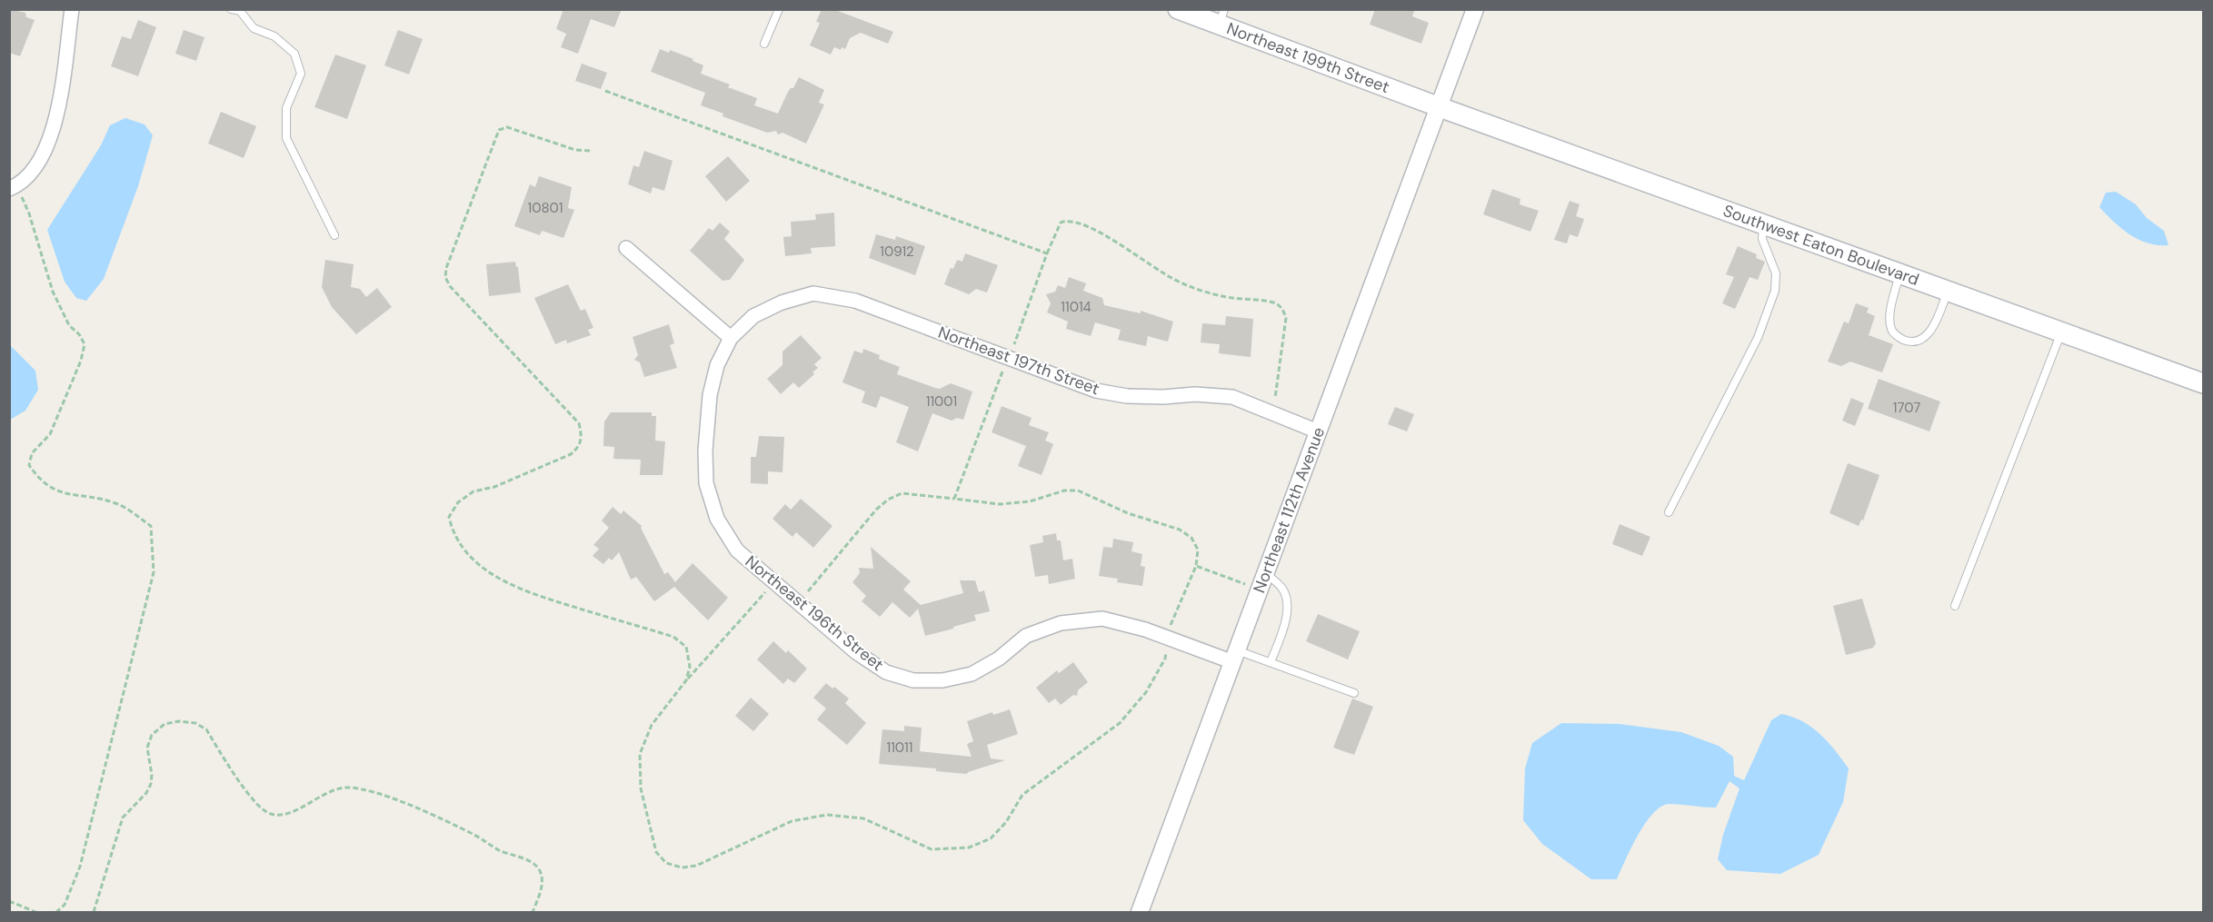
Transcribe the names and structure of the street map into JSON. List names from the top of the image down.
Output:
{
  "streets": {
    "main road": ["Northeast 199th Street", "Southwest Eaton Boulevard"],
    "street": ["Northeast 197th Street", "Northeast 112th Avenue", "Northeast 196th Street"]
  },
  "crossings": [
    ["Northeast 199th Street", "Southwest Eaton Boulevard"],
    ["Northeast 199th Street", "Northeast 112th Avenue"],
    ["Southwest Eaton Boulevard", "Northeast 112th Avenue"],
    ["Northeast 197th Street", "Northeast 112th Avenue"],
    ["Northeast 197th Street", "Northeast 196th Street"],
    ["Northeast 112th Avenue", "Northeast 196th Street"]
  ],
  "house_numbers": [
    "10801",
    "10912",
    "11014",
    "11001",
    "1707",
    "11011"
  ]
}
